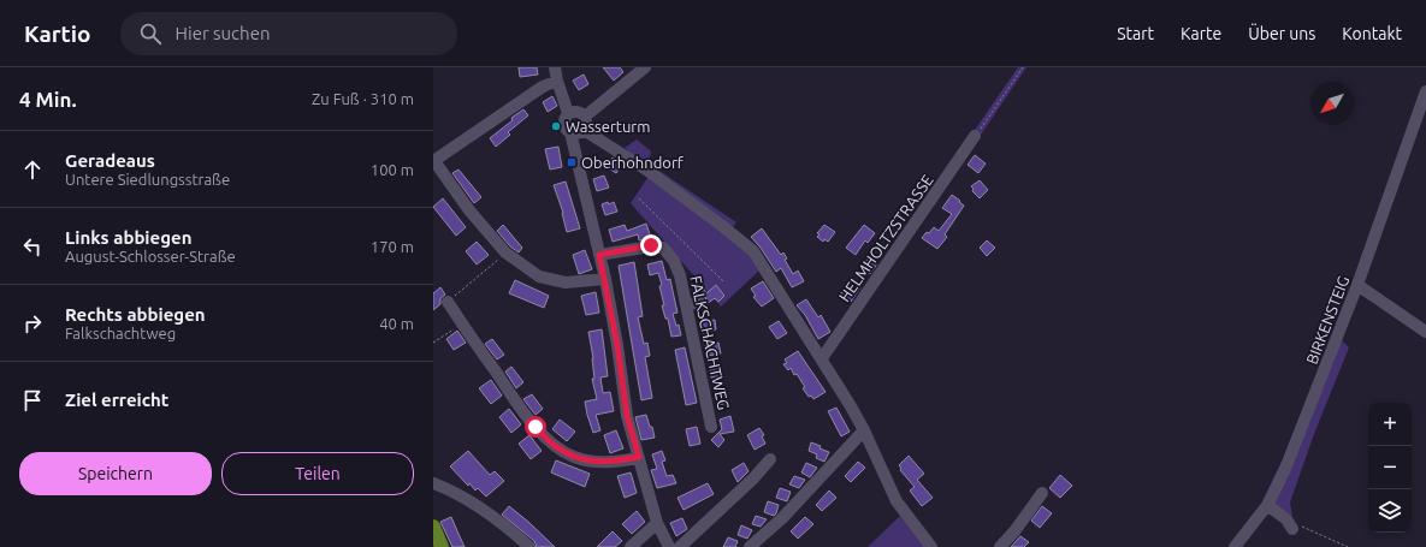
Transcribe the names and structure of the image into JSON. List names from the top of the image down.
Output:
{
  "streets": {
    "street": ["HELMHOLTZSTRASSE", "BIRKENSTEIG", "FALKSCHACHTWEG"]
  },
  "places": {
    "other": ["Wasserturm"],
    "transit": ["Oberhohndorf"]
  },
  "north": "bottom left",
  "page": {
    "header": "Kartio",
    "search": "Hier suchen",
    "nav": [
      "Start",
      "Karte",
      "Über uns",
      "Kontakt"
    ],
    "heading": ["4 Min.", "Zu Fuß · 310 m"],
    "list": [
      ["Geradeaus", "Untere Siedlungsstraße", "100 m"],
      ["Links abbiegen", "August-Schlosser-Straße", "170 m"],
      ["Rechts abbiegen", "Falkschachtweg", "40 m"],
      "Ziel erreicht"
    ],
    "map_buttons": ["+", "−"],
    "buttons": ["Speichern", "Teilen"]
  }
}
